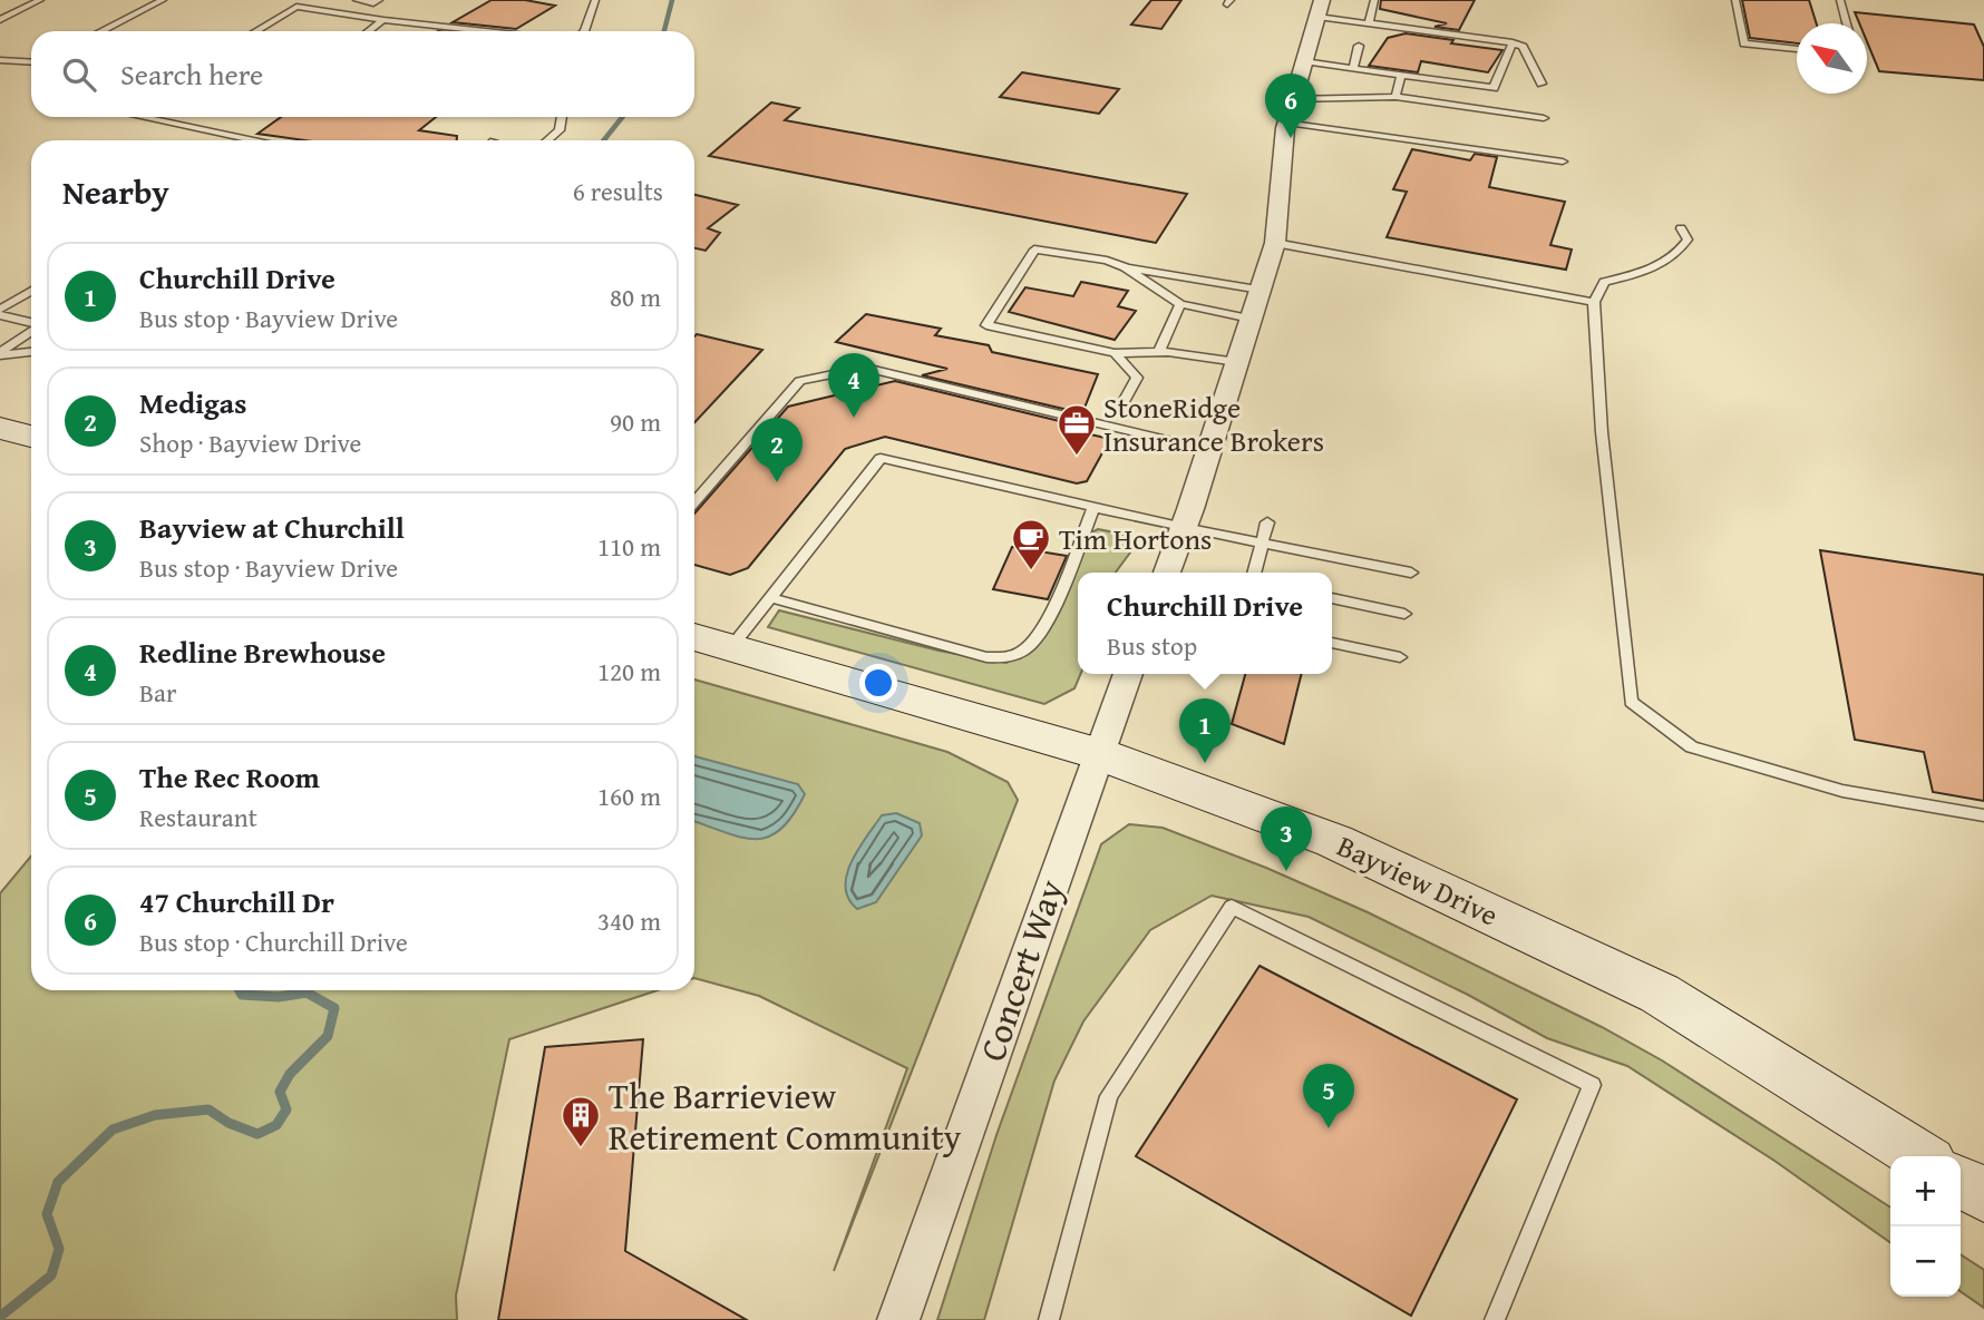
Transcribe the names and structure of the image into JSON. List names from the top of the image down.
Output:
{
  "streets": {
    "street": ["Bayview Drive", "Concert Way"]
  },
  "crossings": [
    ["Bayview Drive", "Concert Way"]
  ],
  "places": {
    "office": ["StoneRidge Insurance Brokers"],
    "cafe": ["Tim Hortons"],
    "building": ["The Barrieview Retirement Community"]
  },
  "north": "top left",
  "page": {
    "search": "Search here",
    "pins": [
      "6",
      "4",
      "2",
      "1",
      "3",
      "5"
    ],
    "heading": ["Nearby", "6 results"],
    "list": [
      {
        "mark": "1",
        "name": "Churchill Drive",
        "note": "Bus stop · Bayview Drive",
        "value": "80 m"
      },
      {
        "mark": "2",
        "name": "Medigas",
        "note": "Shop · Bayview Drive",
        "value": "90 m"
      },
      {
        "mark": "3",
        "name": "Bayview at Churchill",
        "note": "Bus stop · Bayview Drive",
        "value": "110 m"
      },
      {
        "mark": "4",
        "name": "Redline Brewhouse",
        "note": "Bar",
        "value": "120 m"
      },
      {
        "mark": "5",
        "name": "The Rec Room",
        "note": "Restaurant",
        "value": "160 m"
      },
      {
        "mark": "6",
        "name": "47 Churchill Dr",
        "note": "Bus stop · Churchill Drive",
        "value": "340 m"
      }
    ],
    "popup": ["Churchill Drive", "Bus stop"],
    "map_buttons": ["+", "−"]
  }
}
